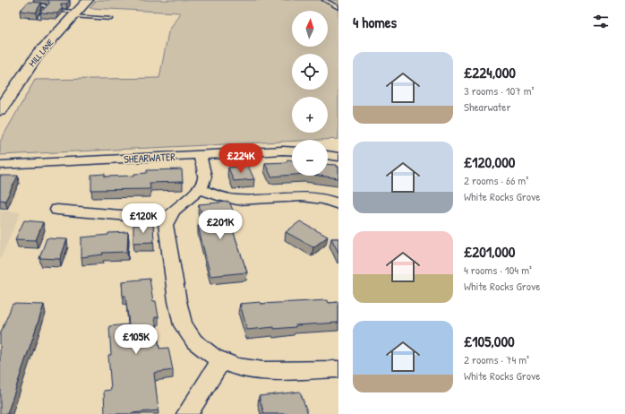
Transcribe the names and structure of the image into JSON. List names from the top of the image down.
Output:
{
  "streets": {
    "main road": ["MILL LANE"],
    "street": ["SHEARWATER"]
  },
  "north": "top",
  "page": {
    "heading": "4 homes",
    "map_buttons": ["+", "−"],
    "list": [
      {
        "name": "£224,000",
        "note": "3 rooms · 107 m² · Shearwater"
      },
      {
        "name": "£120,000",
        "note": "2 rooms · 66 m² · White Rocks Grove"
      },
      {
        "name": "£201,000",
        "note": "4 rooms · 104 m² · White Rocks Grove"
      },
      {
        "name": "£105,000",
        "note": "2 rooms · 74 m² · White Rocks Grove"
      }
    ],
    "price": [
      "£224K",
      "£120K",
      "£201K",
      "£105K"
    ]
  }
}
